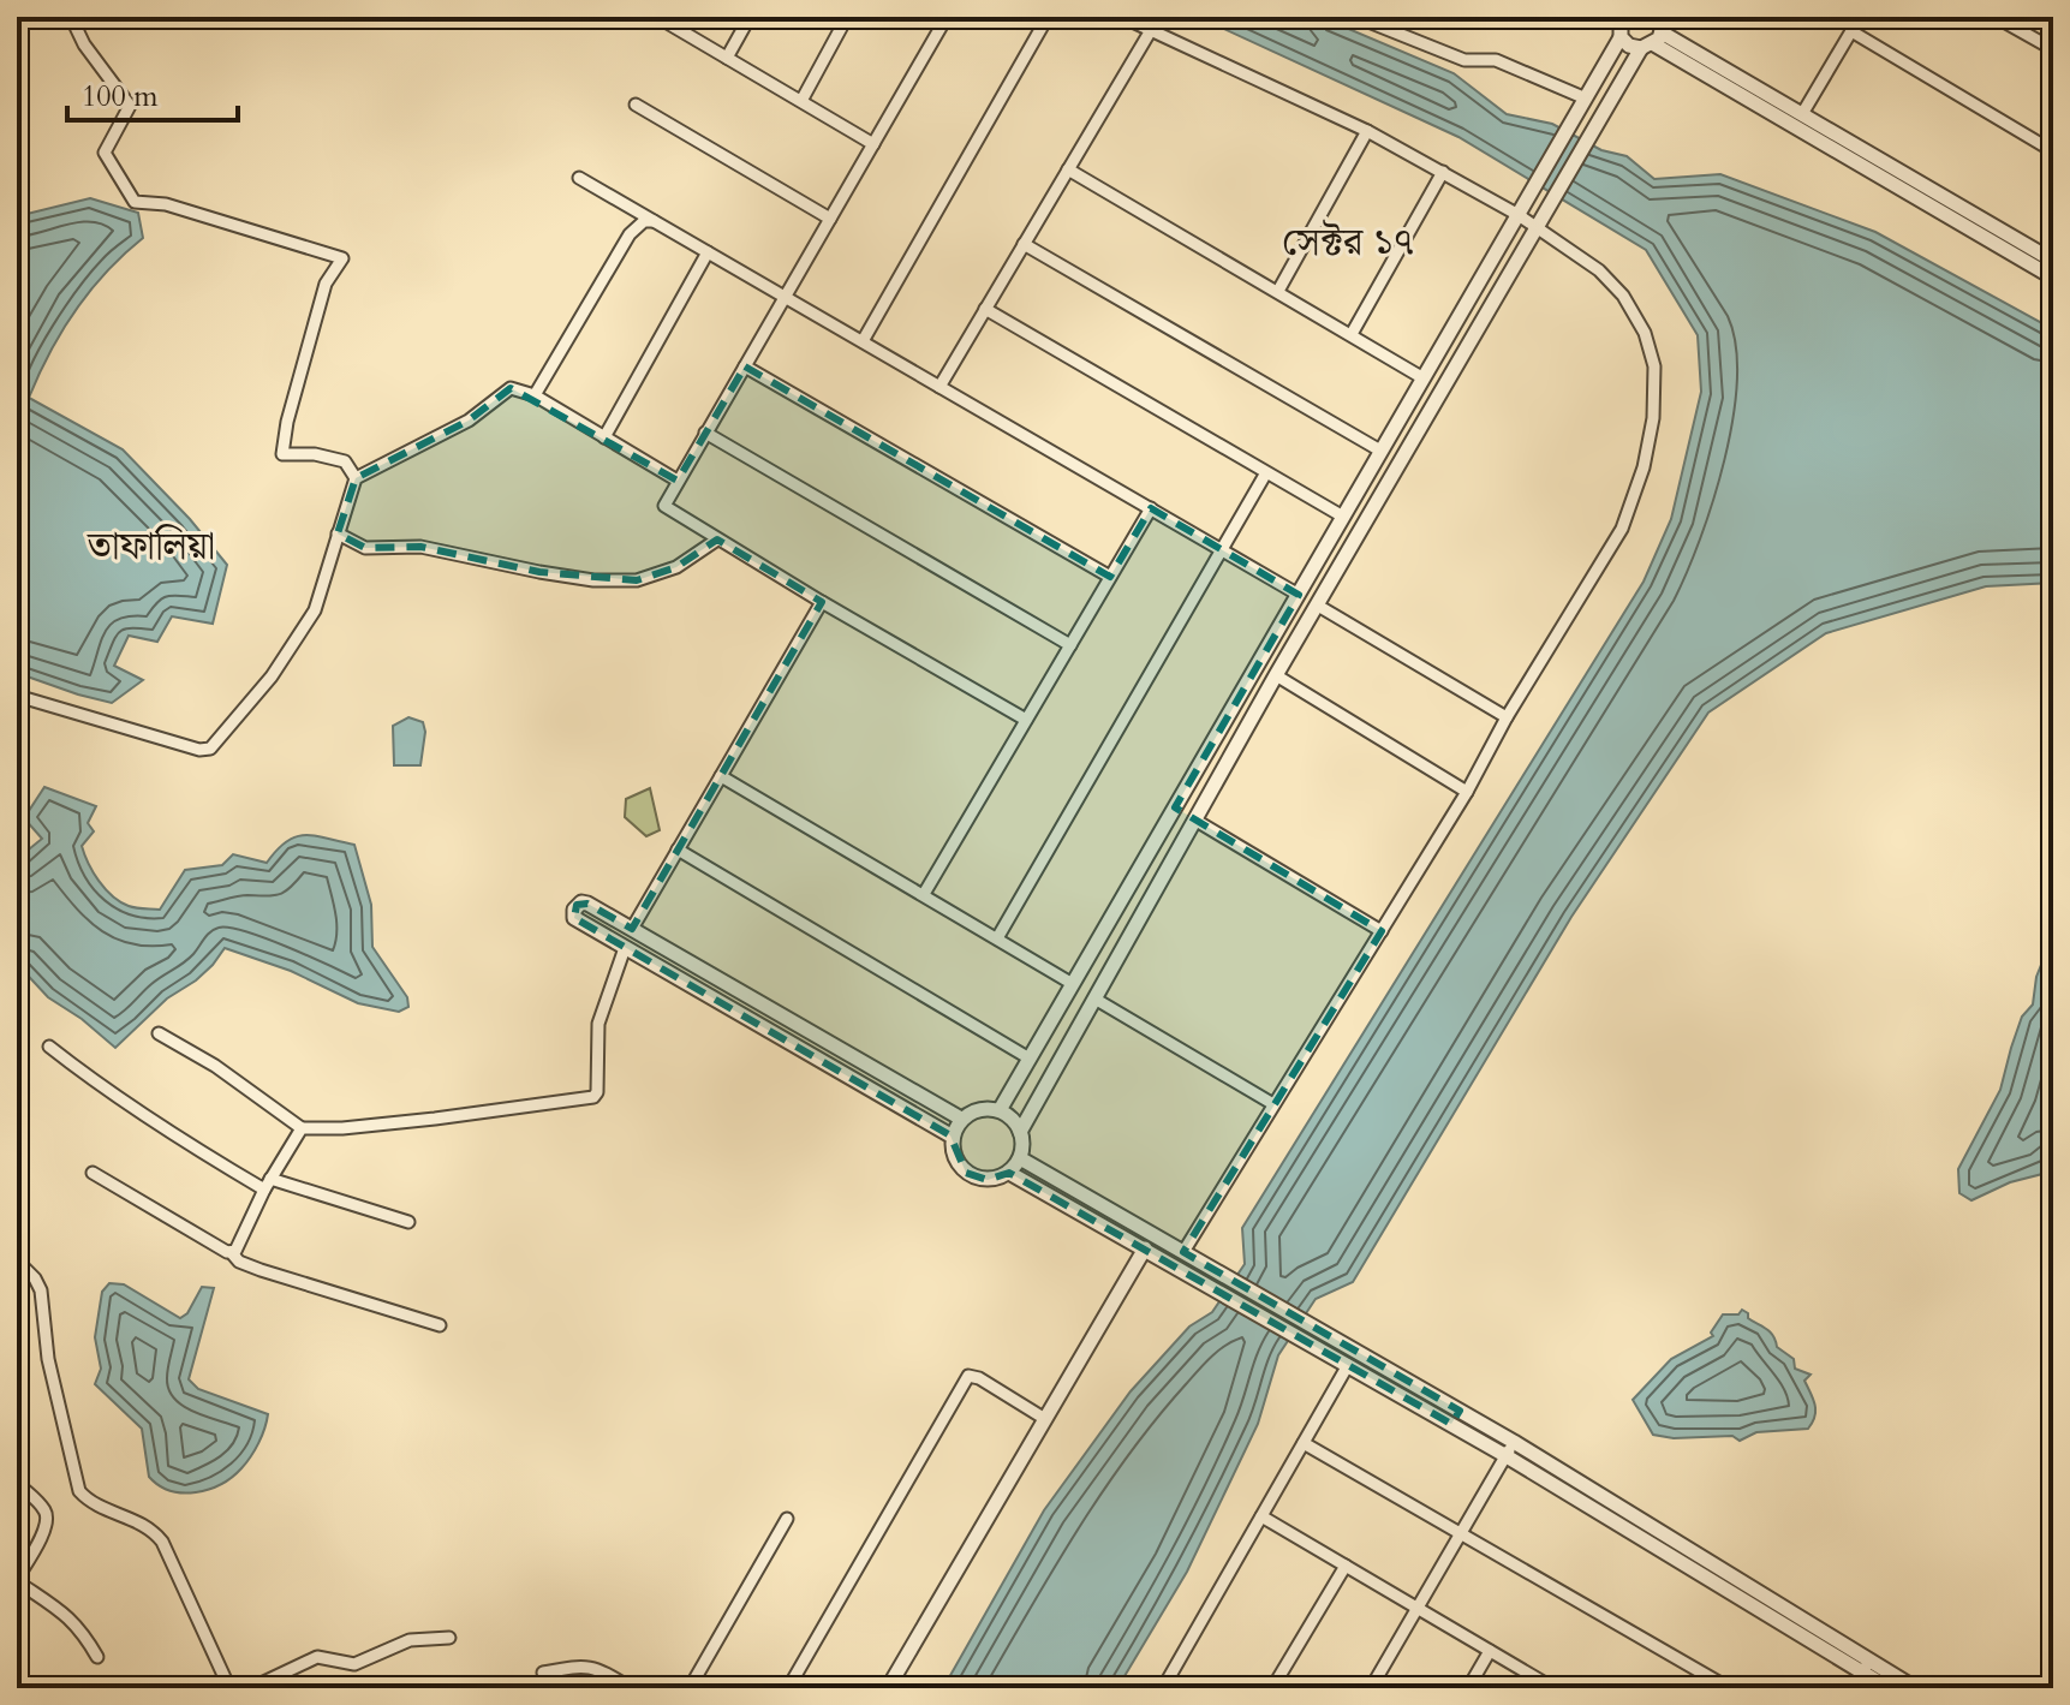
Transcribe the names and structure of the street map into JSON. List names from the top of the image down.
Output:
{
  "districts": ["সেক্টর ১৭", "তাফালিয়া"],
  "scale_bar": "100 m"
}
